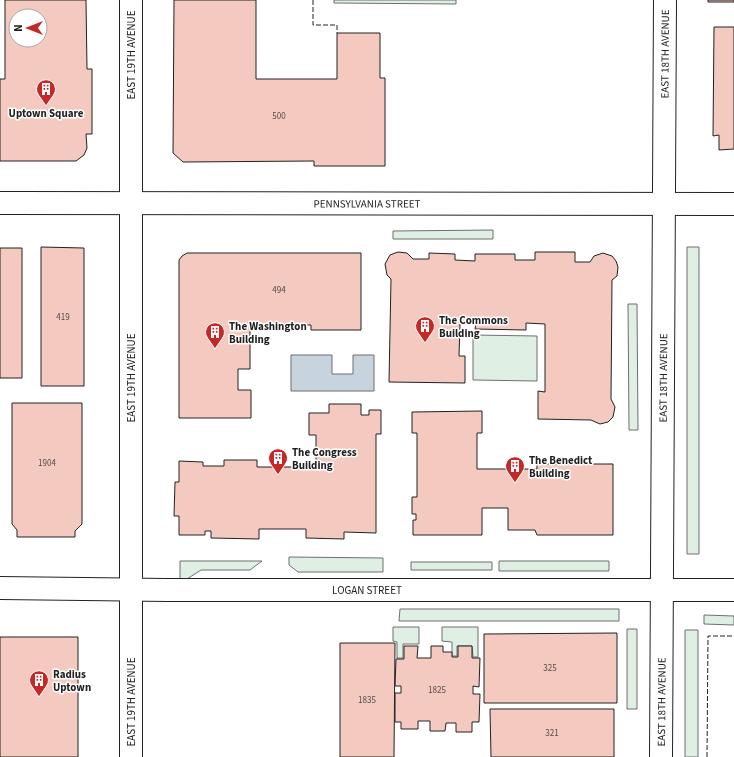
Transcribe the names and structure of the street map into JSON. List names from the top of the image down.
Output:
{
  "streets": {
    "street": [
      "EAST 19TH AVENUE",
      "EAST 18TH AVENUE",
      "PENNSYLVANIA STREET",
      "LOGAN STREET"
    ]
  },
  "crossings": [
    ["EAST 19TH AVENUE", "PENNSYLVANIA STREET"],
    ["EAST 19TH AVENUE", "LOGAN STREET"],
    ["EAST 18TH AVENUE", "PENNSYLVANIA STREET"],
    ["EAST 18TH AVENUE", "LOGAN STREET"]
  ],
  "places": {
    "building": [
      "Uptown Square",
      "The Commons Building",
      "The Washington Building",
      "The Congress Building",
      "The Benedict Building",
      "Radius Uptown"
    ]
  },
  "house_numbers": [
    "500",
    "494",
    "419",
    "1904",
    "325",
    "1825",
    "1835",
    "321"
  ],
  "north": "left"
}
